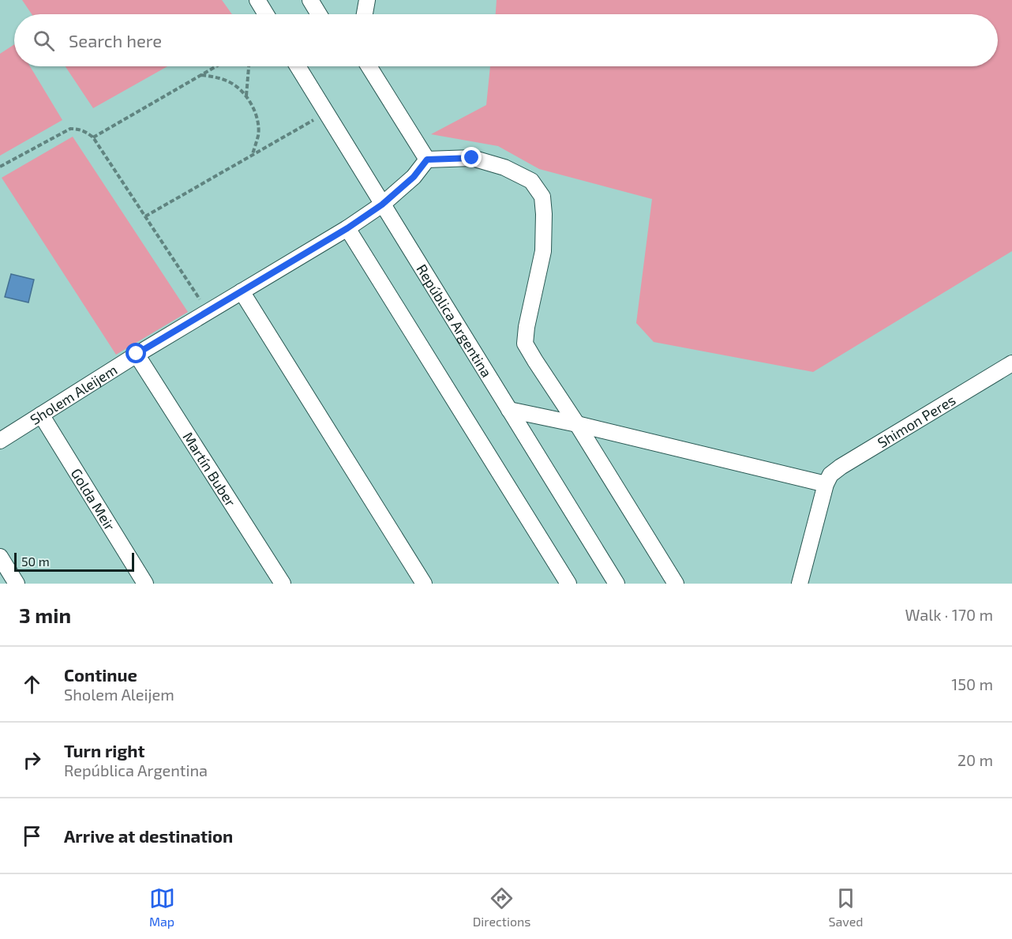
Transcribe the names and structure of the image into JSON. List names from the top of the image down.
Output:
{
  "streets": {
    "street": [
      "República Argentina",
      "Sholem Aleijem",
      "Shimon Peres",
      "Martín Buber",
      "Golda Meir"
    ]
  },
  "crossings": [
    ["República Argentina", "Sholem Aleijem"],
    ["Sholem Aleijem", "Martín Buber"],
    ["Sholem Aleijem", "Golda Meir"]
  ],
  "scale_bar": "50 m",
  "page": {
    "search": "Search here",
    "scale": "50 m",
    "heading": ["3 min", "Walk · 170 m"],
    "list": [
      ["Continue", "Sholem Aleijem", "150 m"],
      ["Turn right", "República Argentina", "20 m"],
      "Arrive at destination"
    ],
    "nav": ["Map", "Directions", "Saved"]
  }
}
